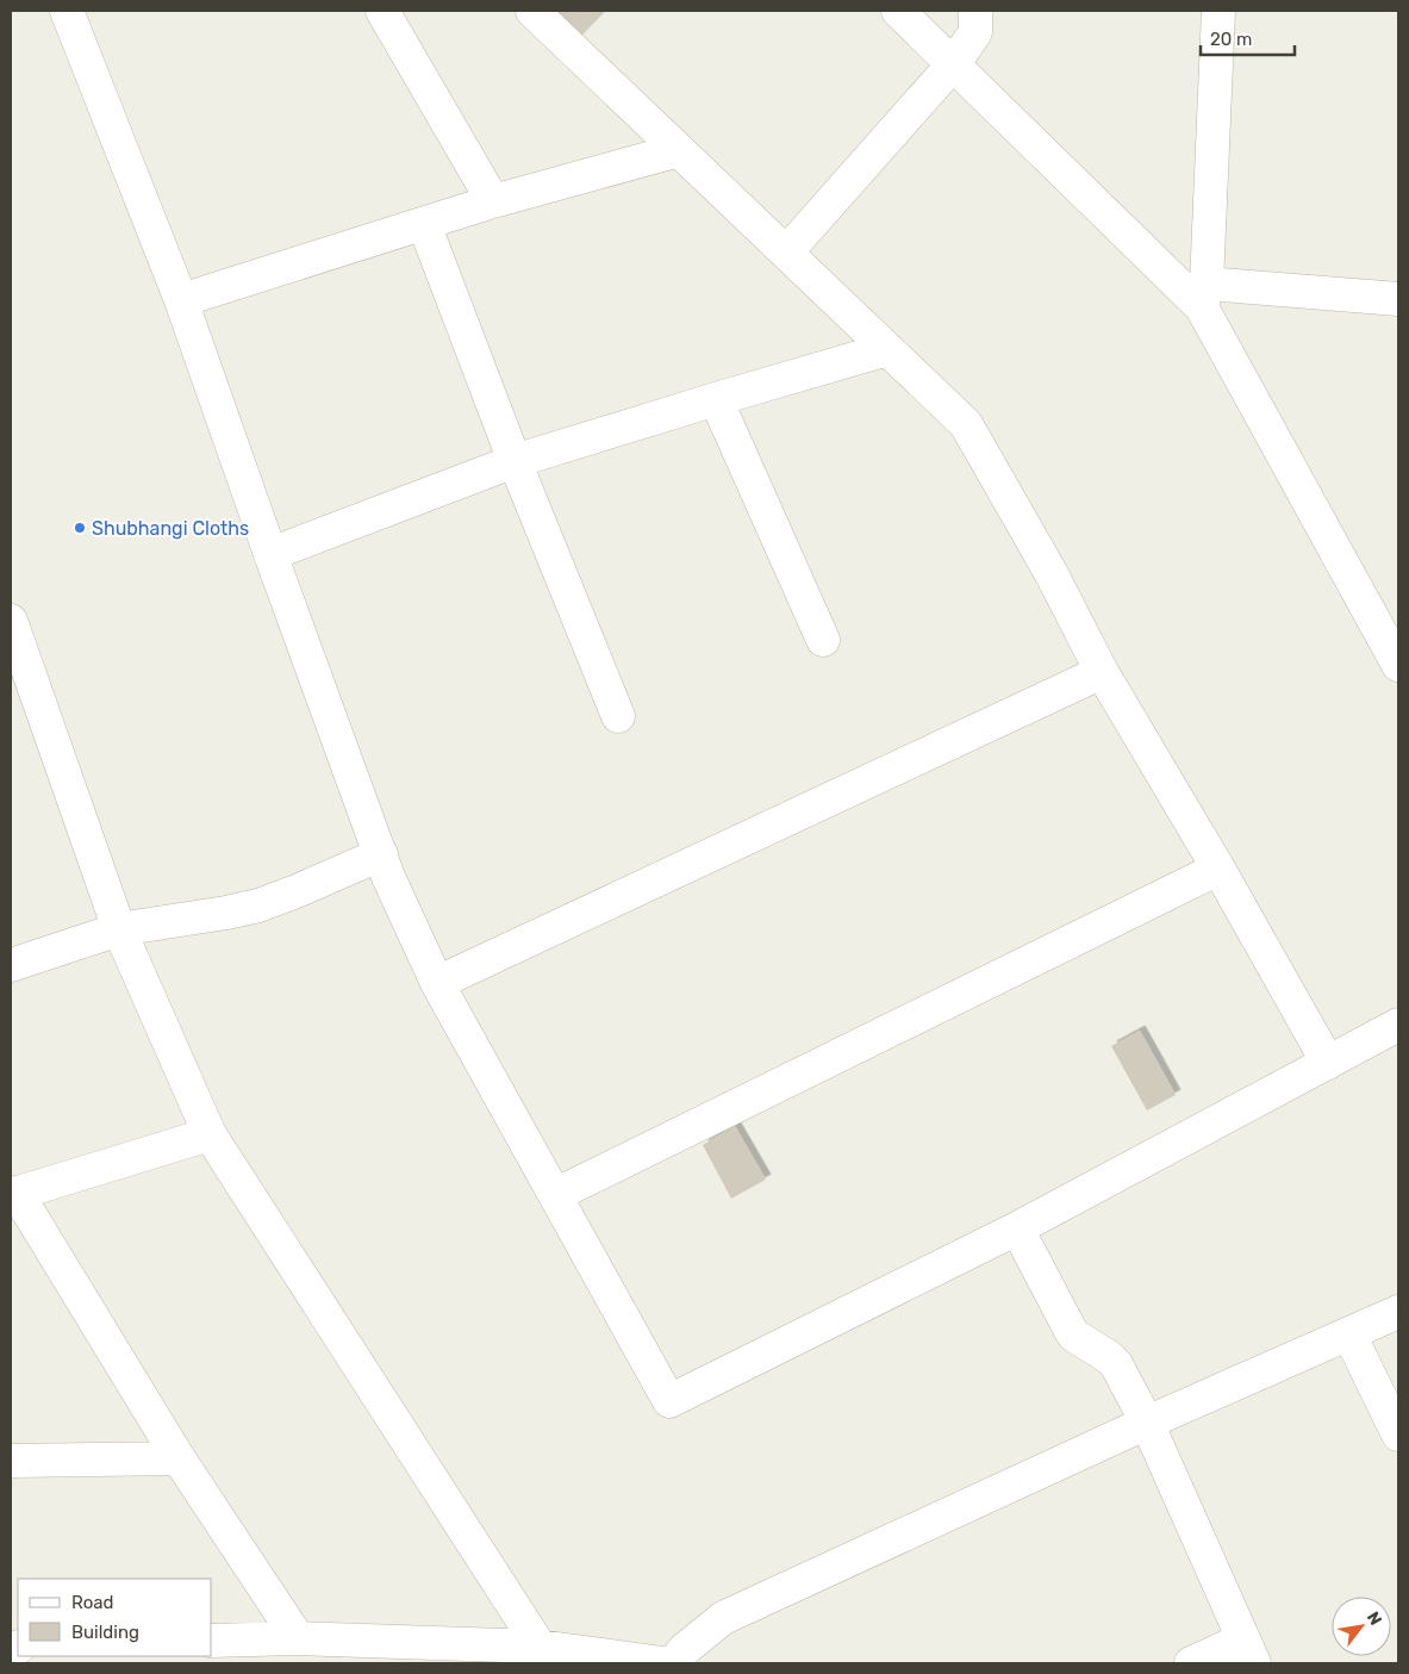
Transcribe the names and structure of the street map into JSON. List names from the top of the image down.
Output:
{
  "places": ["Shubhangi Cloths"],
  "legend": ["Road", "Building"],
  "scale_bar": "20 m",
  "north": "top right"
}
